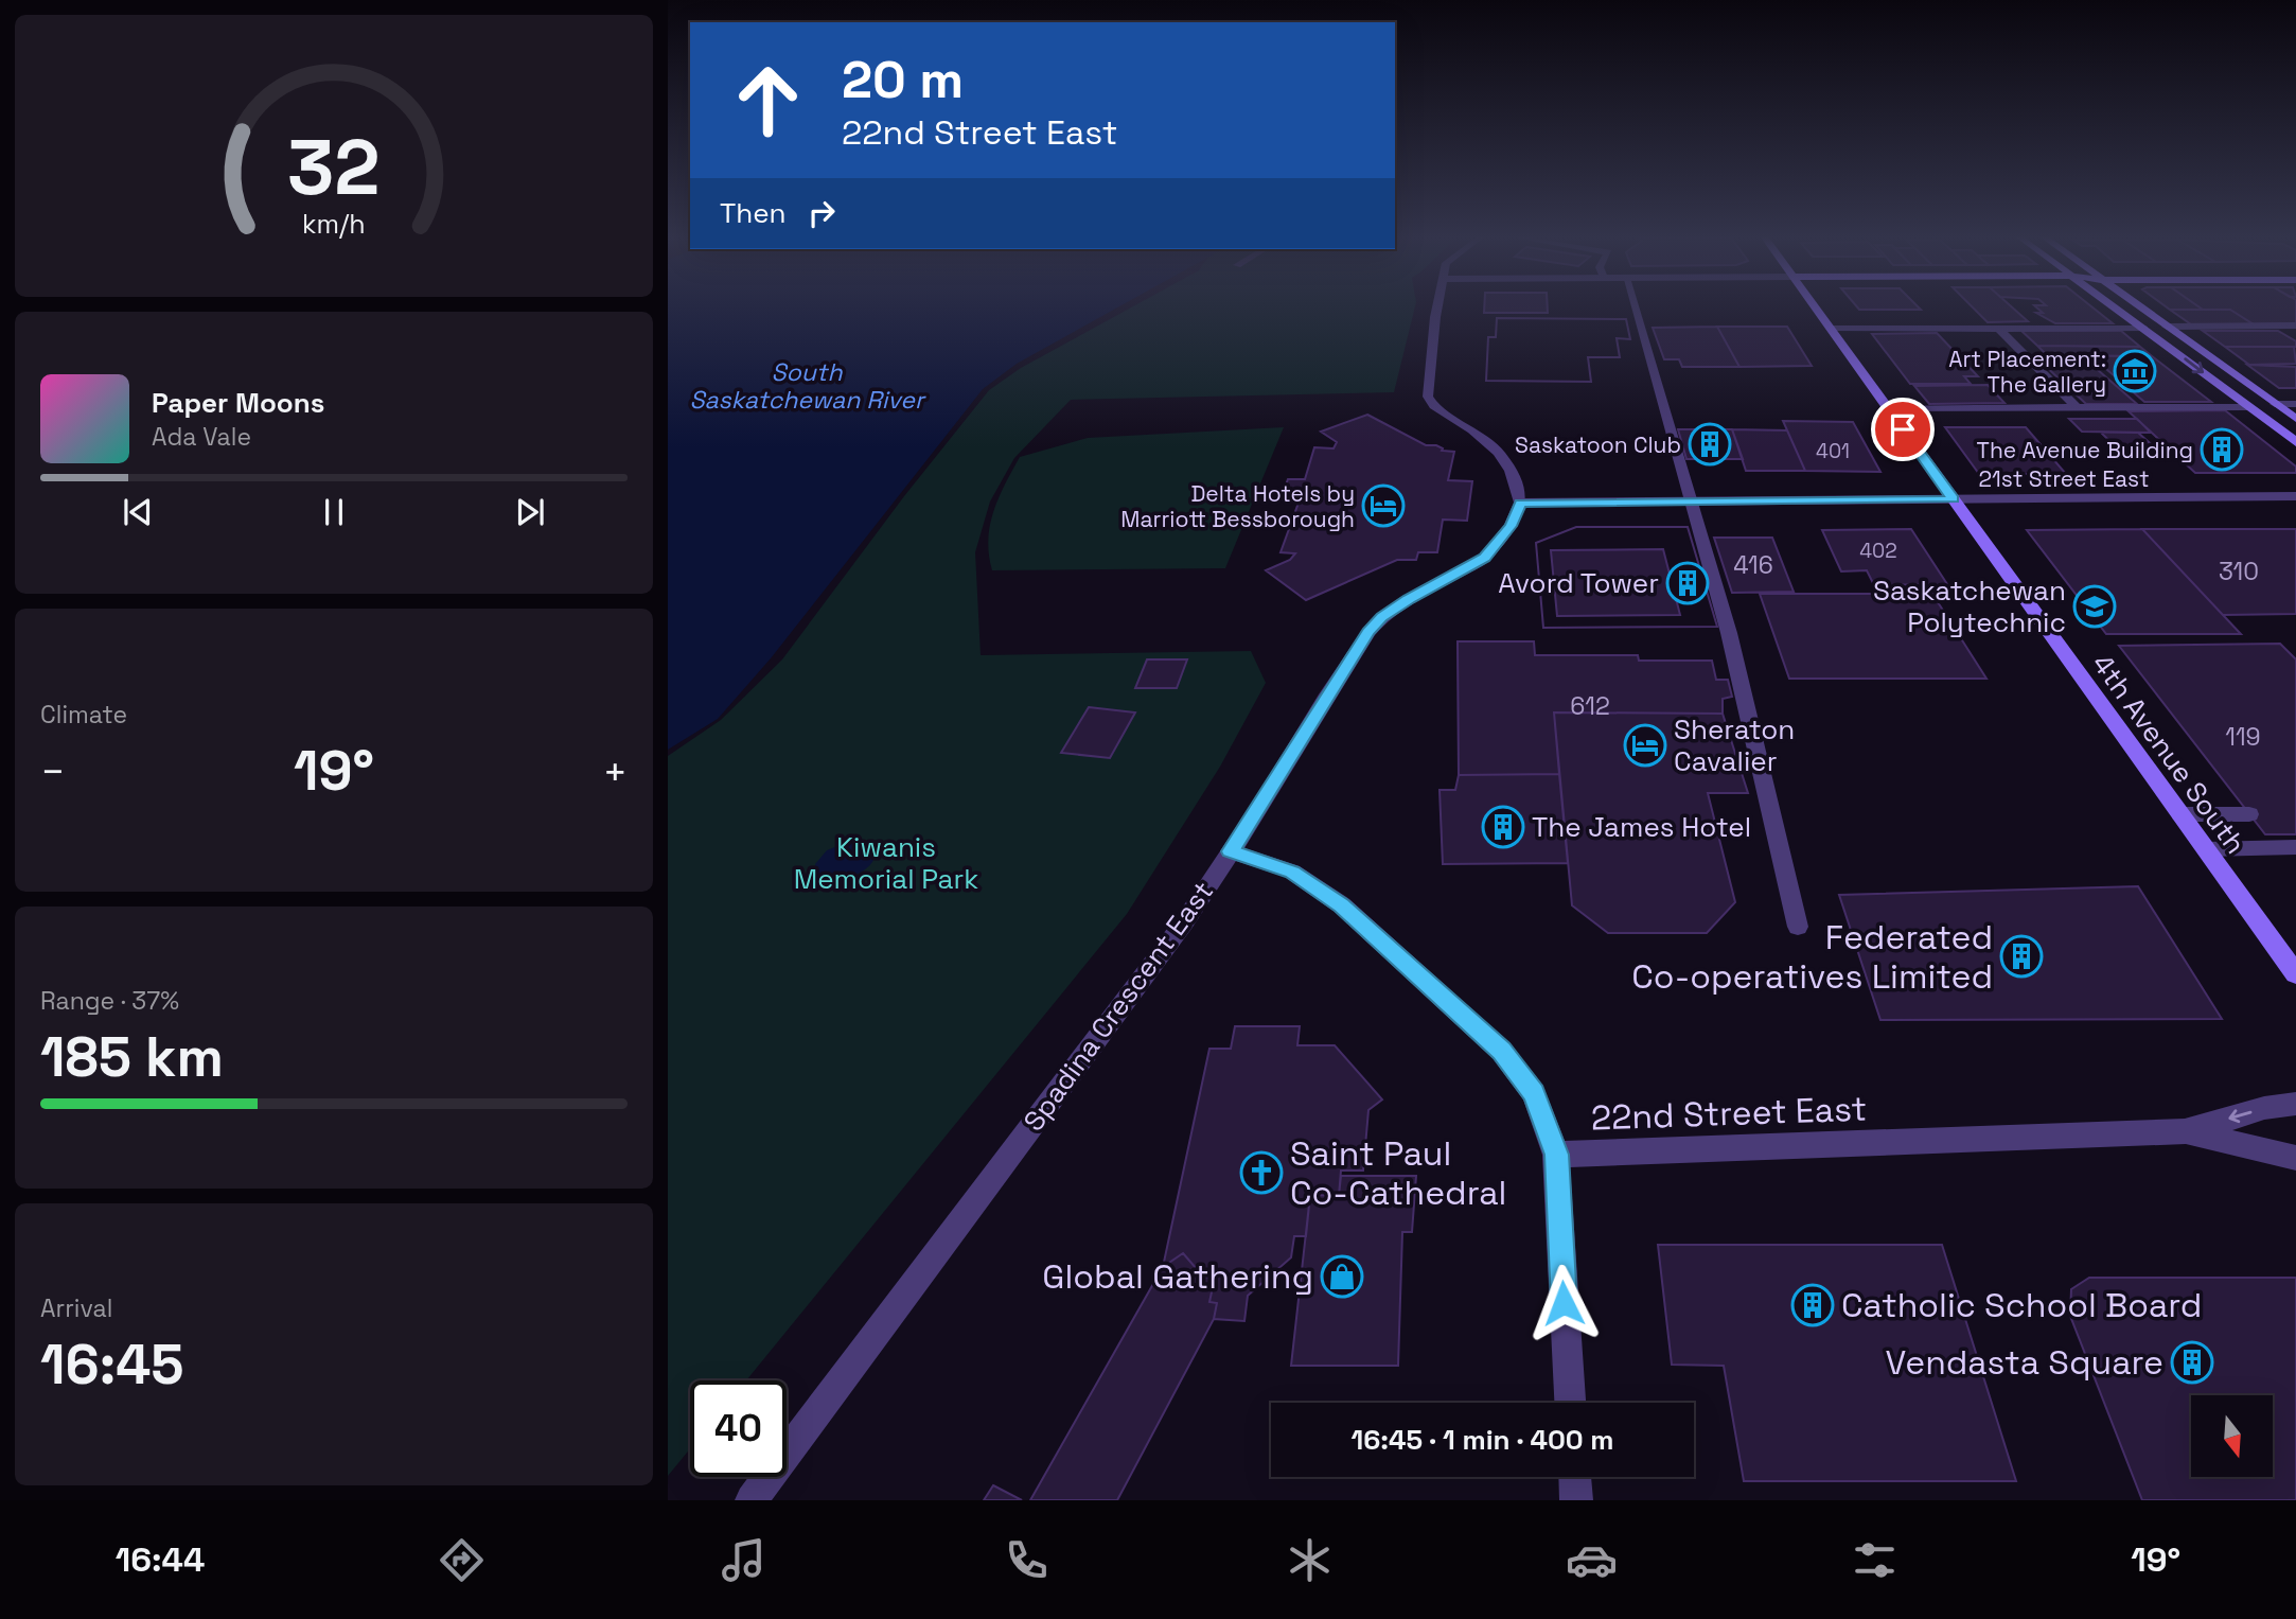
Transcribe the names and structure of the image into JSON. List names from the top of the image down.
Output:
{
  "streets": {
    "main road": ["4th Avenue South"],
    "street": ["21st Street East", "Spadina Crescent East", "22nd Street East"]
  },
  "crossings": [
    ["21st Street East", "4th Avenue South"],
    ["21st Street East", "Spadina Crescent East"],
    ["Spadina Crescent East", "22nd Street East"]
  ],
  "water": ["South Saskatchewan River"],
  "parks": ["Kiwanis Memorial Park"],
  "places": {
    "museum": ["Art Placement: The Gallery"],
    "building": [
      "Saskatoon Club",
      "The Avenue Building",
      "Avord Tower",
      "The James Hotel",
      "Federated Co-operatives Limited",
      "Catholic School Board",
      "Vendasta Square"
    ],
    "hotel": ["Delta Hotels by Marriott Bessborough", "Sheraton Cavalier"],
    "school or university": ["Saskatchewan Polytechnic"],
    "church": ["Saint Paul Co-Cathedral"],
    "shop": ["Global Gathering"]
  },
  "house_numbers": [
    "401",
    "402",
    "416",
    "310",
    "612",
    "119"
  ],
  "north": "bottom",
  "page": {
    "turn": ["20 m", "22nd Street East"],
    "then": "Then",
    "song": ["Paper Moons", "Ada Vale"],
    "tile": [
      "Climate",
      ["Range · 37%", "185 km"],
      ["Arrival", "16:45"]
    ],
    "heat": ["−", "19°", "+"],
    "limit": "40",
    "trip": "16:45 · 1 min · 400 m",
    "tabs": ["16:44", "19°"],
    "gauge": ["32", "km/h"]
  }
}
